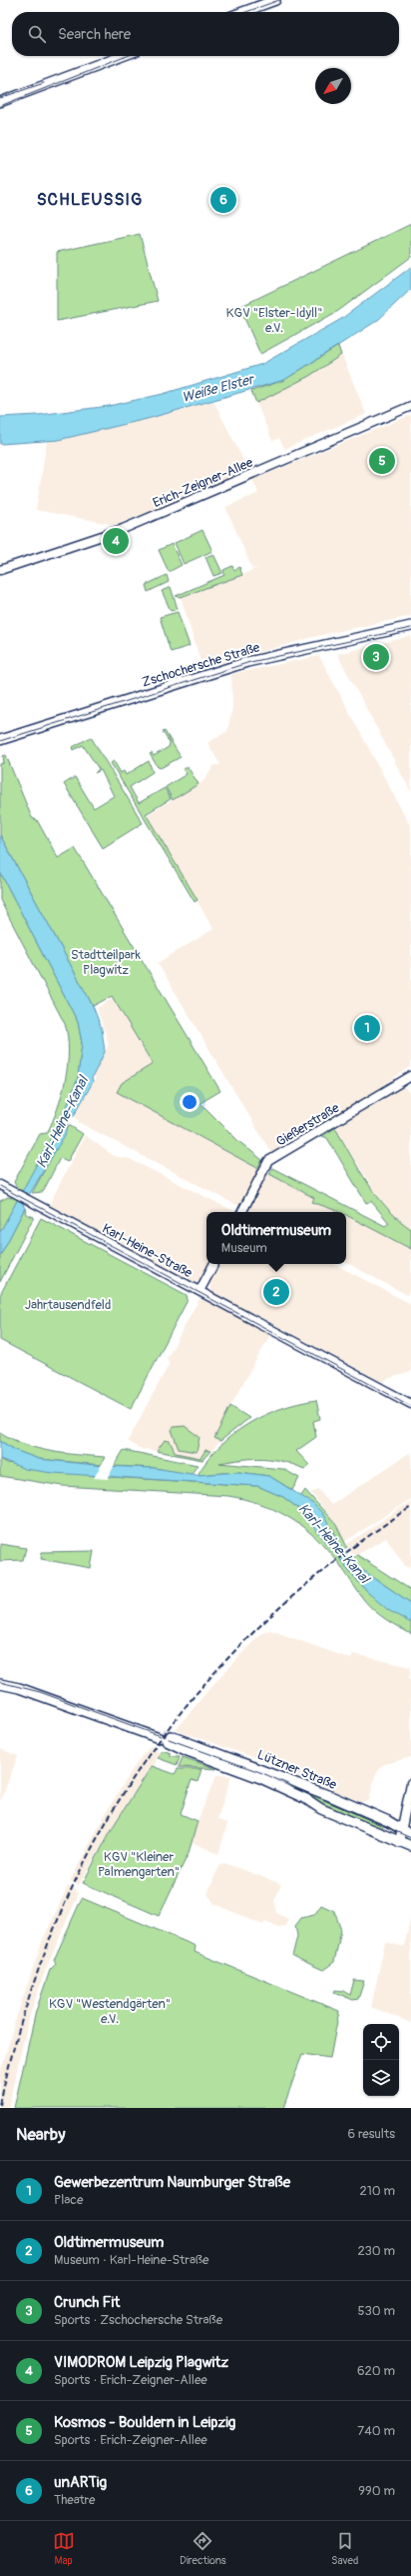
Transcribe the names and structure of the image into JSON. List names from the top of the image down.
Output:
{
  "streets": {
    "main road": ["Zschochersche Straße", "Lützner Straße"],
    "street": ["Erich-Zeigner-Allee", "Gießerstraße", "Karl-Heine-Straße"]
  },
  "districts": ["SCHLEUSSIG"],
  "water": ["Weiße Elster", "Karl-Heine-Kanal"],
  "parks": [
    "KGV \"Elster-Idyll\" e.V.",
    "Stadtteilpark Plagwitz",
    "Jahrtausendfeld",
    "KGV \"Kleiner Palmengarten\"",
    "KGV \"Westendgärten\" e.V."
  ],
  "north": "bottom left",
  "page": {
    "search": "Search here",
    "pins": [
      "6",
      "5",
      "4",
      "3",
      "1",
      "2"
    ],
    "popup": ["Oldtimermuseum", "Museum"],
    "heading": ["Nearby", "6 results"],
    "list": [
      {
        "mark": "1",
        "name": "Gewerbezentrum Naumburger Straße",
        "note": "Place",
        "value": "210 m"
      },
      {
        "mark": "2",
        "name": "Oldtimermuseum",
        "note": "Museum · Karl-Heine-Straße",
        "value": "230 m"
      },
      {
        "mark": "3",
        "name": "Crunch Fit",
        "note": "Sports · Zschochersche Straße",
        "value": "530 m"
      },
      {
        "mark": "4",
        "name": "VIMODROM Leipzig Plagwitz",
        "note": "Sports · Erich-Zeigner-Allee",
        "value": "620 m"
      },
      {
        "mark": "5",
        "name": "Kosmos - Bouldern in Leipzig",
        "note": "Sports · Erich-Zeigner-Allee",
        "value": "740 m"
      },
      {
        "mark": "6",
        "name": "unARTig",
        "note": "Theatre",
        "value": "990 m"
      }
    ],
    "nav": ["Map", "Directions", "Saved"]
  }
}
